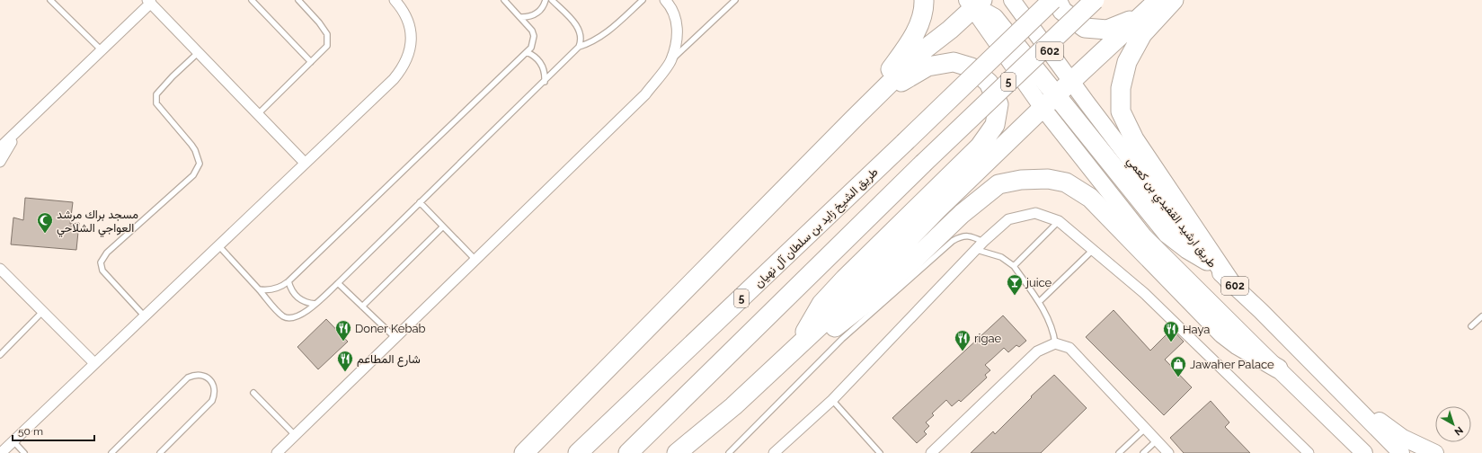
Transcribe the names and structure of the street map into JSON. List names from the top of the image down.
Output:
{
  "streets": {
    "highway": ["5", "طريق الشيخ زايد بن سلطان آل نهيان"],
    "main road": ["602", "طريق ارشيد القفيدي بن كعمي"]
  },
  "crossings": [
    ["602", "طريق ارشيد القفيدي بن كعمي"]
  ],
  "places": {
    "mosque": ["مسجد براك مرشد العواجي الشلاحي"],
    "bar": ["juice"],
    "restaurant": [
      "Doner Kebab",
      "Haya",
      "rigae",
      "شارع المطاعم"
    ],
    "shop": ["Jawaher Palace"]
  },
  "scale_bar": "50 m",
  "north": "bottom right"
}
